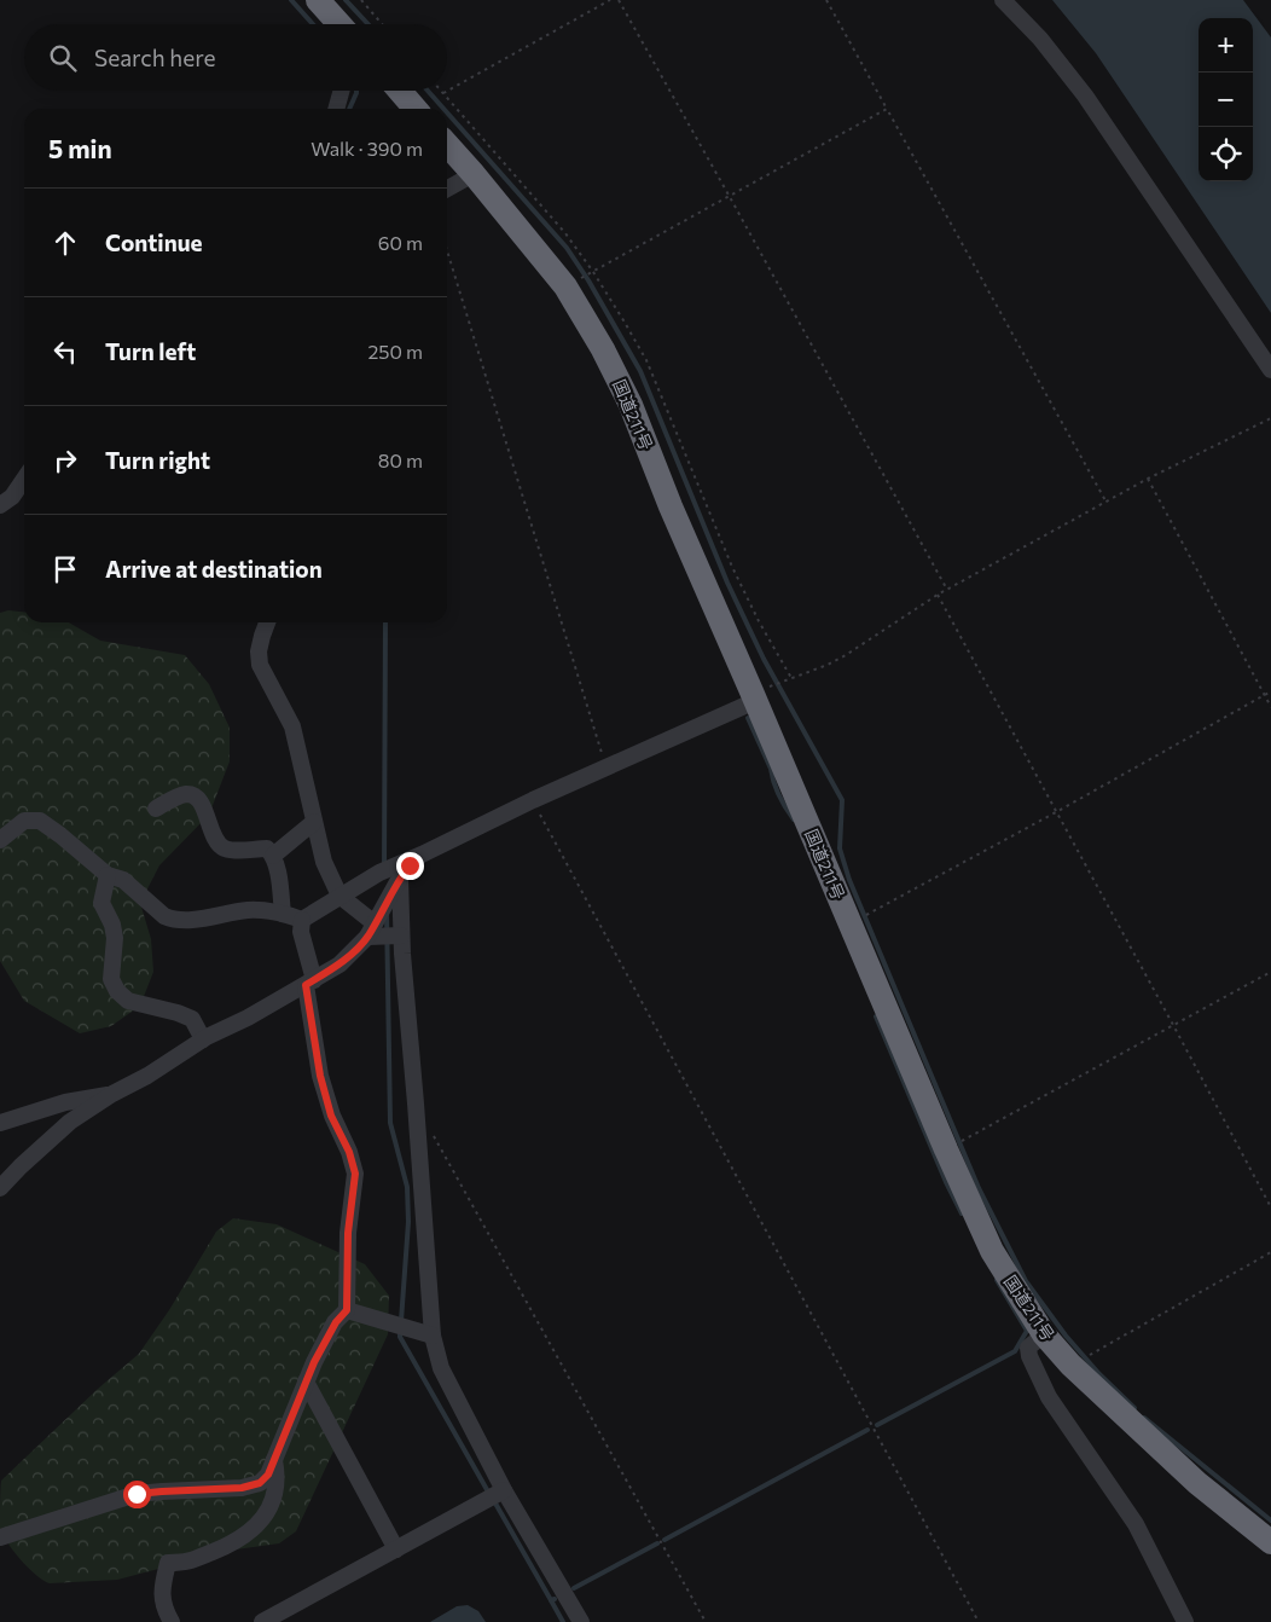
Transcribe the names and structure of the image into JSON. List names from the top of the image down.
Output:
{
  "streets": {
    "highway": ["国道211号"]
  },
  "page": {
    "map_buttons": ["+", "−"],
    "search": "Search here",
    "heading": ["5 min", "Walk · 390 m"],
    "list": [
      ["Continue", "60 m"],
      ["Turn left", "250 m"],
      ["Turn right", "80 m"],
      "Arrive at destination"
    ]
  }
}
